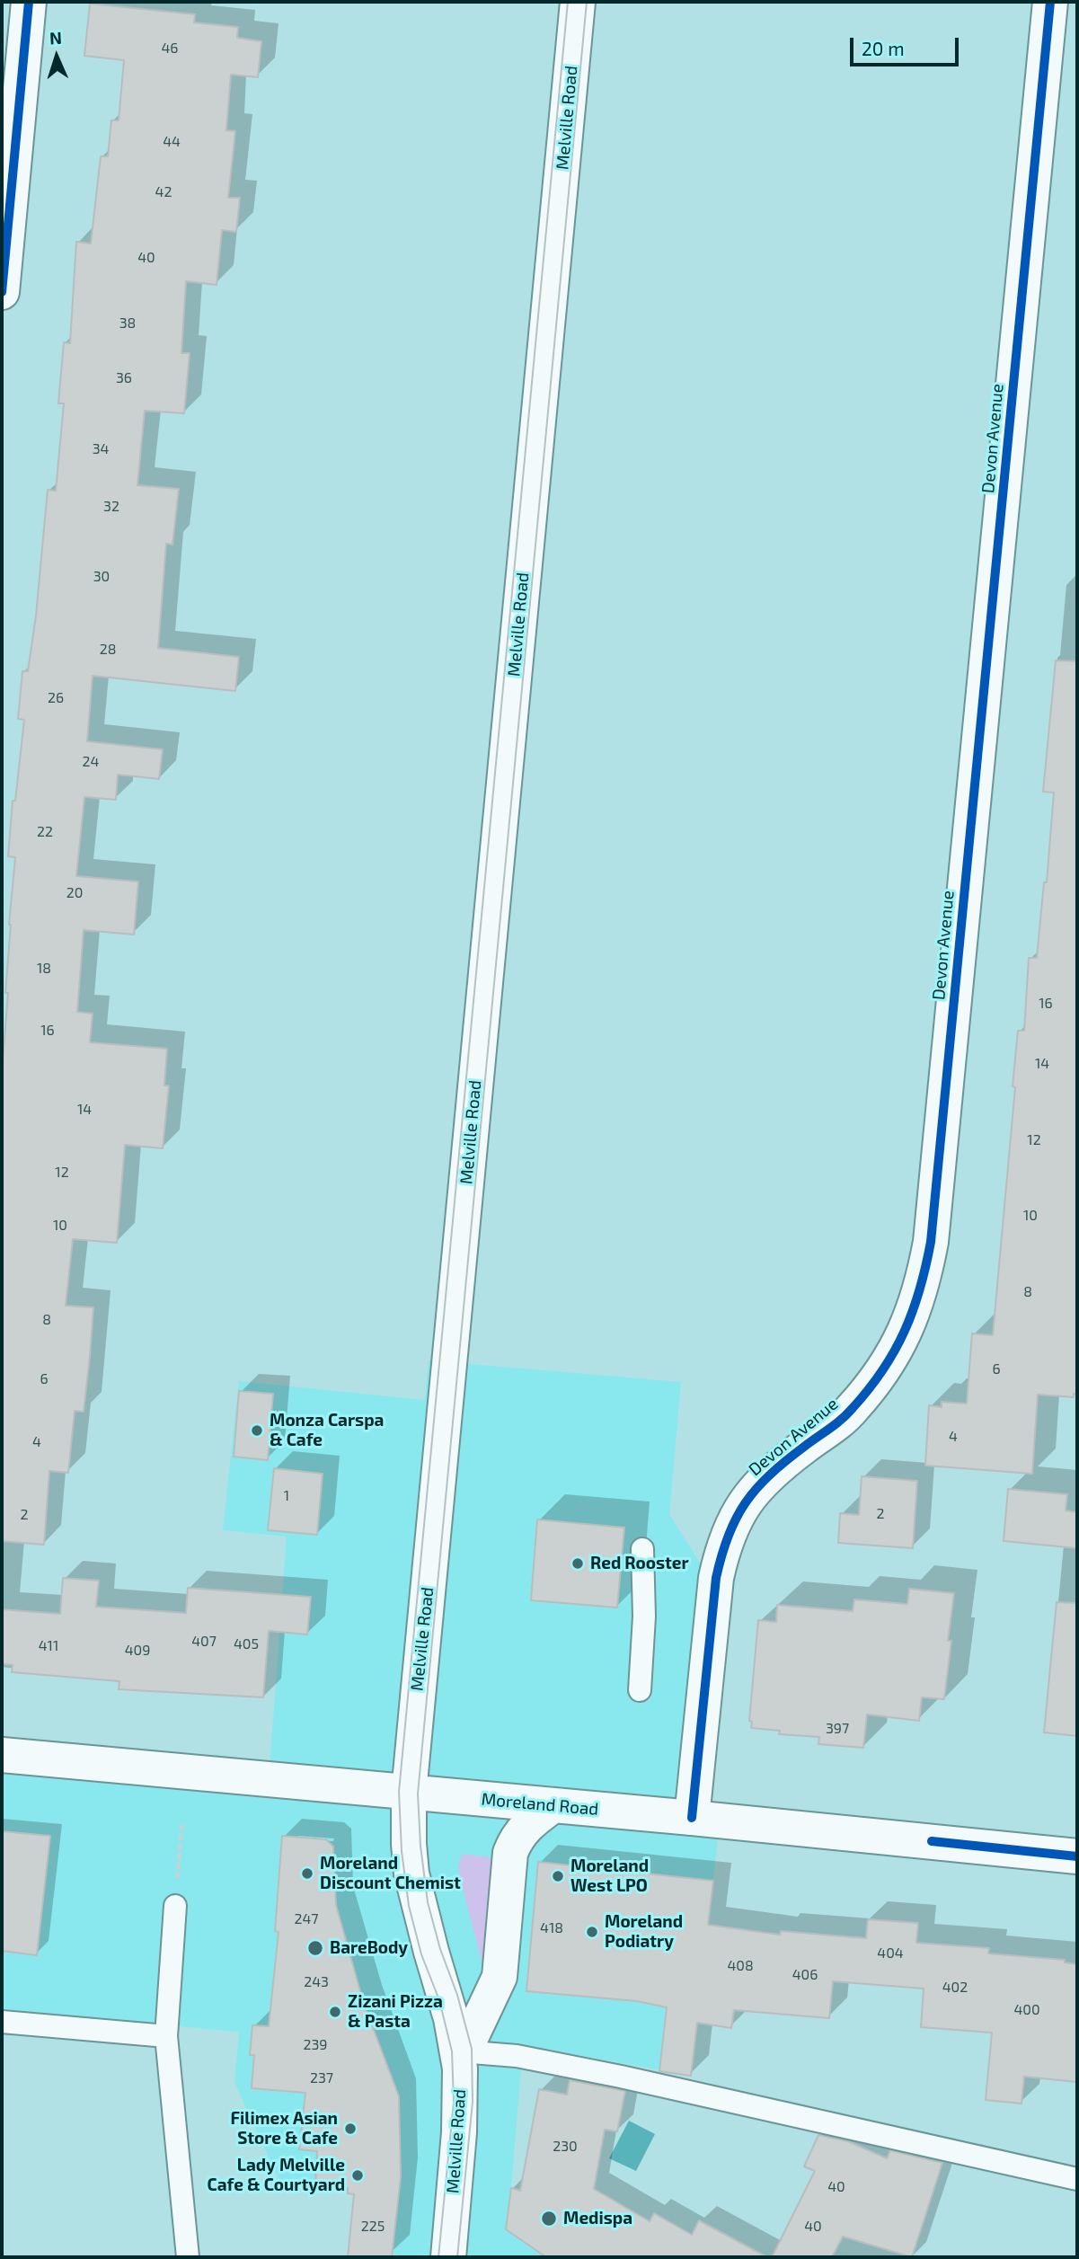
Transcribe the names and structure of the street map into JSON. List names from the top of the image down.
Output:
{
  "streets": {
    "main road": ["Melville Road", "Devon Avenue", "Moreland Road"]
  },
  "crossings": [
    ["Melville Road", "Moreland Road"],
    ["Devon Avenue", "Moreland Road"]
  ],
  "places": [
    "Monza Carspa & Cafe",
    "Red Rooster",
    "Moreland Discount Chemist",
    "Moreland West LPO",
    "Moreland Podiatry",
    "BareBody",
    "Zizani Pizza & Pasta",
    "Filimex Asian Store & Cafe",
    "Lady Melville Cafe & Courtyard",
    "Medispa"
  ],
  "house_numbers": [
    "46",
    "44",
    "42",
    "40",
    "38",
    "36",
    "34",
    "32",
    "30",
    "28",
    "26",
    "24",
    "22",
    "20",
    "18",
    "16",
    "16",
    "14",
    "14",
    "12",
    "12",
    "10",
    "10",
    "8",
    "8",
    "6",
    "6",
    "4",
    "4",
    "1",
    "2",
    "2",
    "407",
    "405",
    "411",
    "409",
    "397",
    "247",
    "418",
    "404",
    "408",
    "406",
    "243",
    "402",
    "400",
    "239",
    "237",
    "230",
    "40",
    "225",
    "40"
  ],
  "scale_bar": "20 m",
  "north": "top"
}
